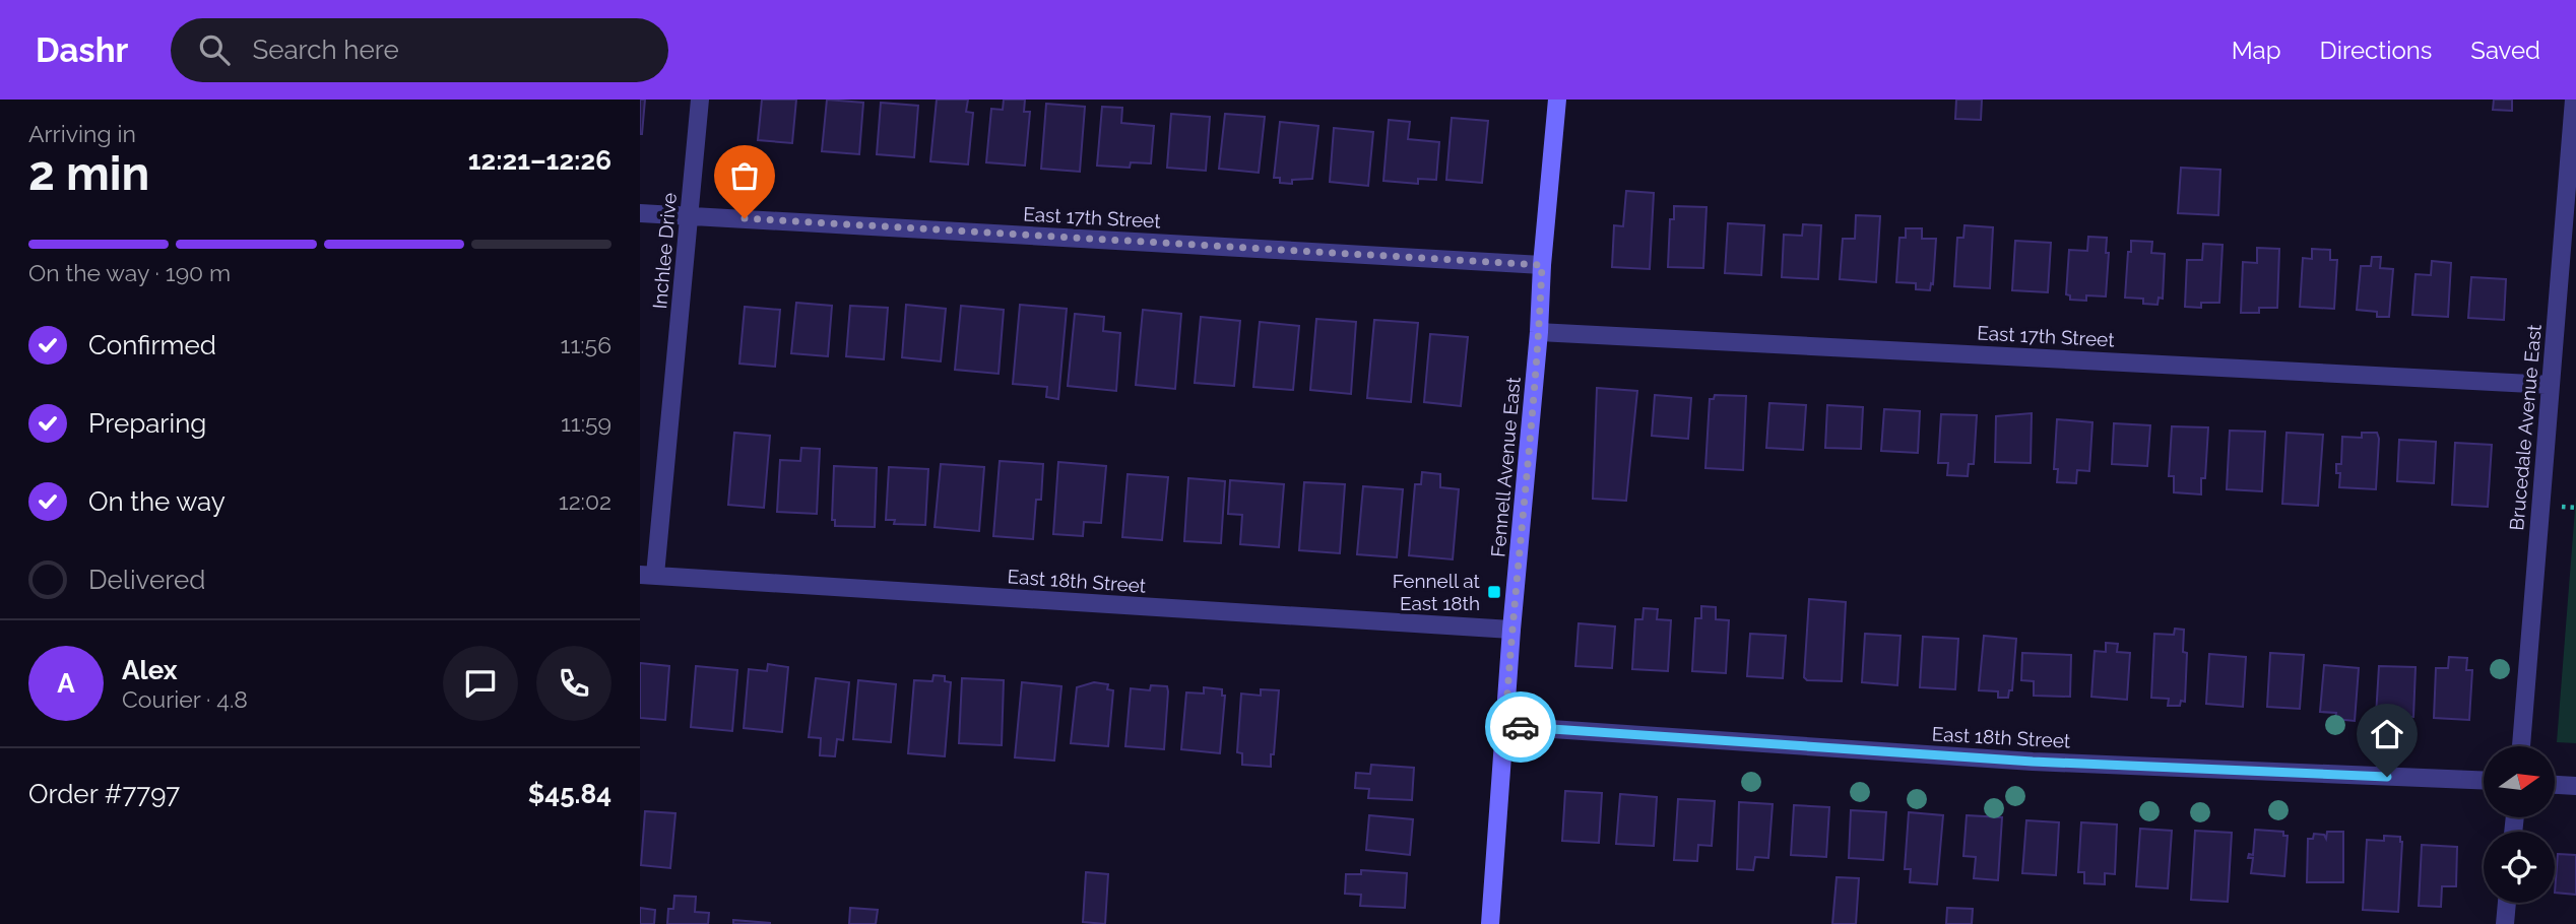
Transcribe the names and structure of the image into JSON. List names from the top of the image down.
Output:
{
  "streets": {
    "main road": ["Fennell Avenue East"],
    "street": [
      "East 17th Street",
      "Inchlee Drive",
      "Brucedale Avenue East",
      "East 18th Street"
    ]
  },
  "crossings": [
    ["East 17th Street", "Inchlee Drive"],
    ["East 17th Street", "Brucedale Avenue East"],
    ["East 17th Street", "Fennell Avenue East"],
    ["Inchlee Drive", "East 18th Street"],
    ["Fennell Avenue East", "East 18th Street"]
  ],
  "places": {
    "transit": ["Fennell at East 18th"]
  },
  "north": "right",
  "page": {
    "header": "Dashr",
    "search": "Search here",
    "nav": ["Map", "Directions", "Saved"],
    "heading": ["2 min", "Arriving in", "12:21–12:26"],
    "panel": [
      "Alex",
      "Courier · 4.8",
      "Order #7797",
      "$45.84"
    ],
    "bar": "On the way · 190 m",
    "list": [
      ["Confirmed", "11:56"],
      ["Preparing", "11:59"],
      ["On the way", "12:02"],
      "Delivered"
    ],
    "round": "A"
  }
}
